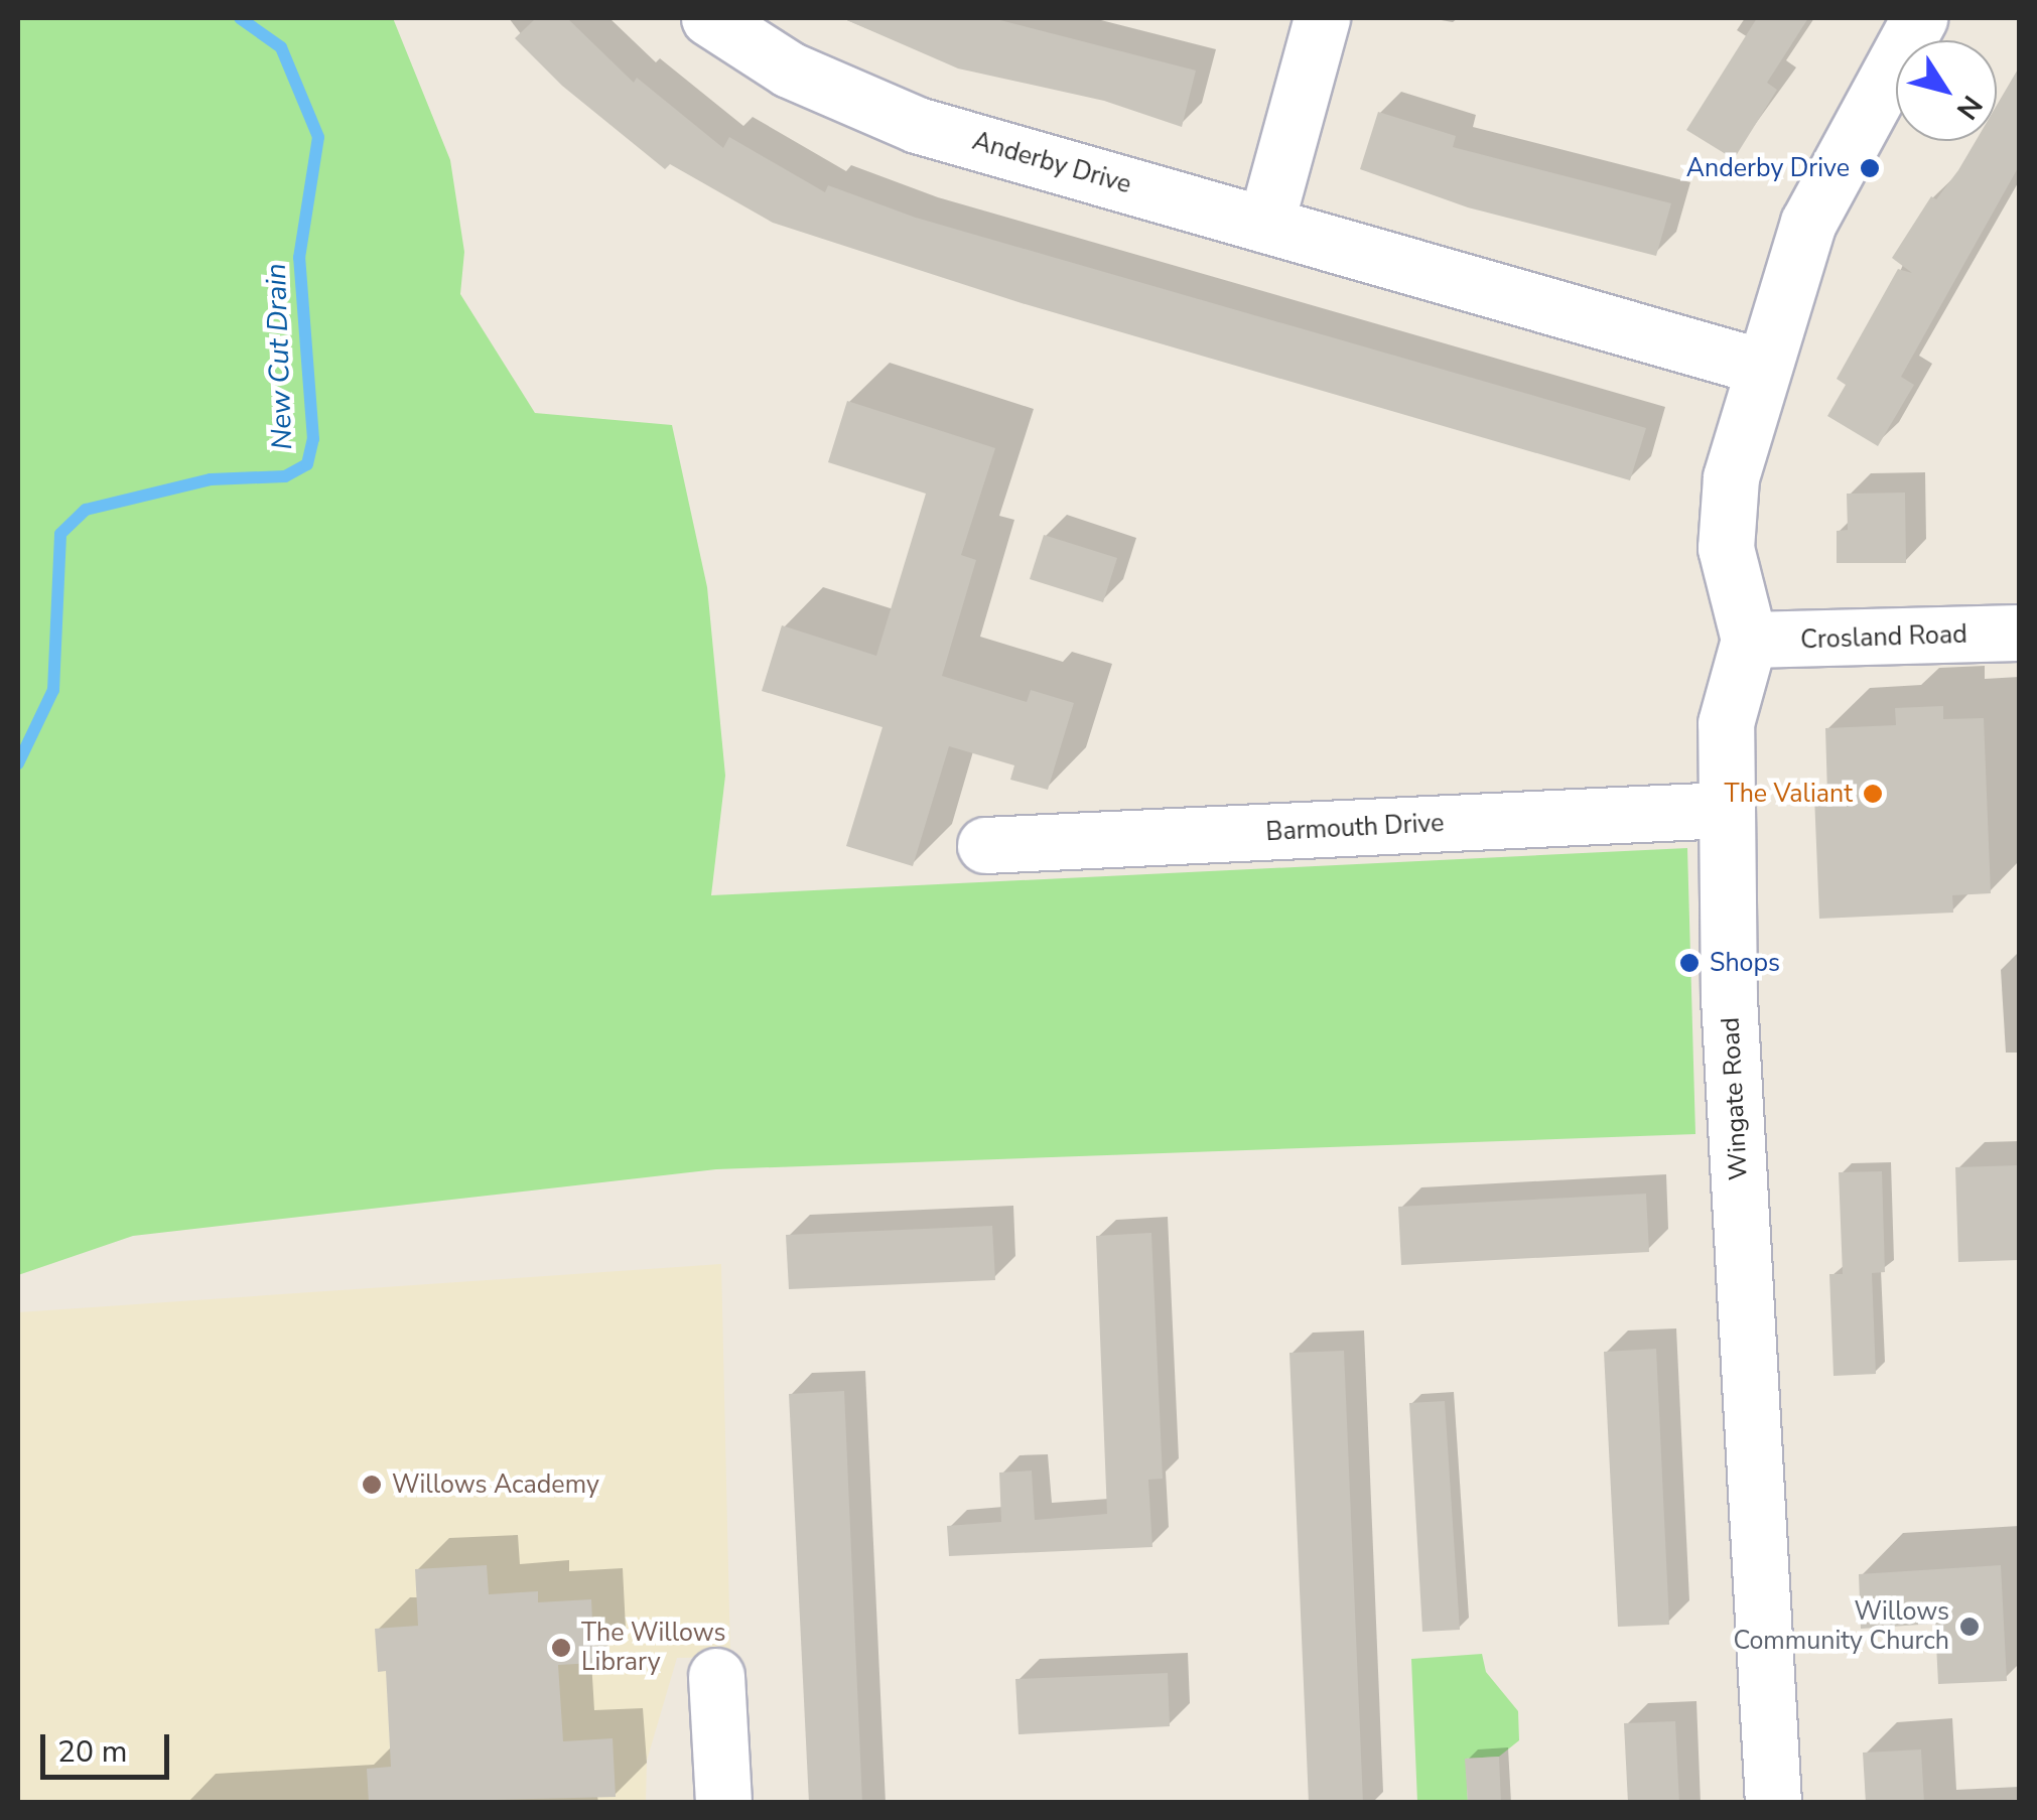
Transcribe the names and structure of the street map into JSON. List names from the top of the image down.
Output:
{
  "streets": {
    "street": [
      "Anderby Drive",
      "Crosland Road",
      "Barmouth Drive",
      "Wingate Road"
    ]
  },
  "crossings": [
    ["Crosland Road", "Wingate Road"],
    ["Barmouth Drive", "Wingate Road"]
  ],
  "water": ["New Cut Drain"],
  "places": [
    "Anderby Drive",
    "The Valiant",
    "Shops",
    "Willows Academy",
    "Willows Community Church",
    "The Willows Library"
  ],
  "scale_bar": "20 m",
  "north": "bottom right"
}
